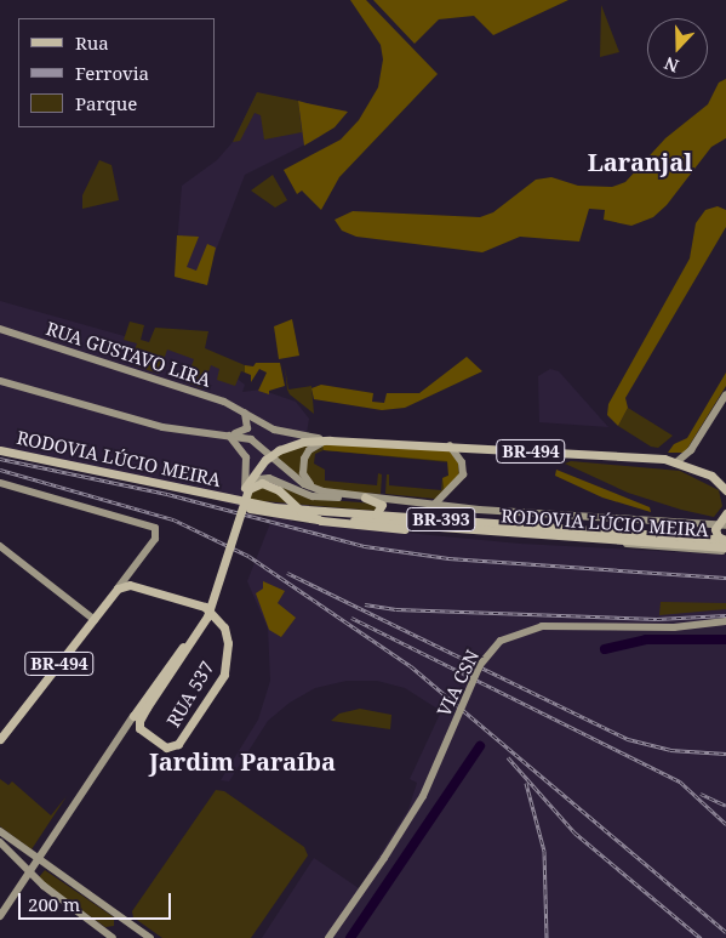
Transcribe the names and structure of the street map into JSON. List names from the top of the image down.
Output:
{
  "streets": {
    "main road": [
      "BR-494",
      "RODOVIA LÚCIO MEIRA",
      "BR-393",
      "RUA 537"
    ],
    "street": ["RUA GUSTAVO LIRA", "VIA CSN"]
  },
  "crossings": [
    ["RUA GUSTAVO LIRA", "BR-494"],
    ["BR-494", "RUA 537"]
  ],
  "districts": ["Laranjal", "Jardim Paraíba"],
  "legend": ["Rua", "Ferrovia", "Parque"],
  "scale_bar": "200 m",
  "north": "bottom"
}
